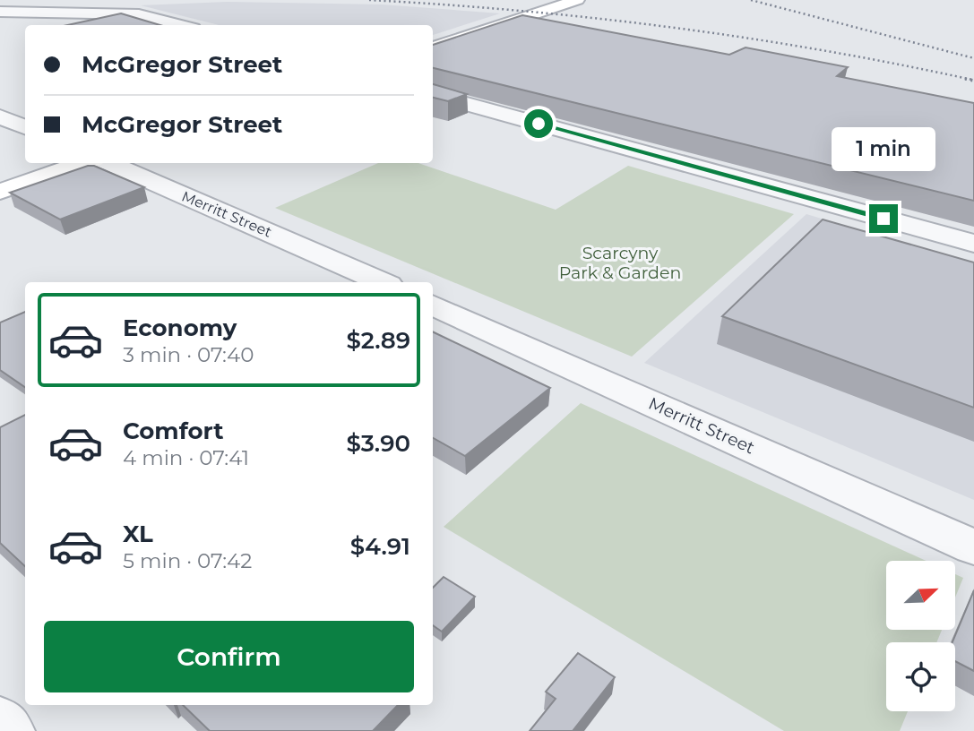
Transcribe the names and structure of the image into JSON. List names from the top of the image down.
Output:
{
  "streets": {
    "street": ["Merritt Street"]
  },
  "parks": ["Scarcyny Park & Garden"],
  "north": "top right",
  "page": {
    "banner": ["McGregor Street", "McGregor Street"],
    "bubble": "1 min",
    "list": [
      {
        "name": "Economy",
        "note": "3 min · 07:40",
        "value": "$2.89"
      },
      {
        "name": "Comfort",
        "note": "4 min · 07:41",
        "value": "$3.90"
      },
      {
        "name": "XL",
        "note": "5 min · 07:42",
        "value": "$4.91"
      }
    ],
    "buttons": "Confirm"
  }
}
